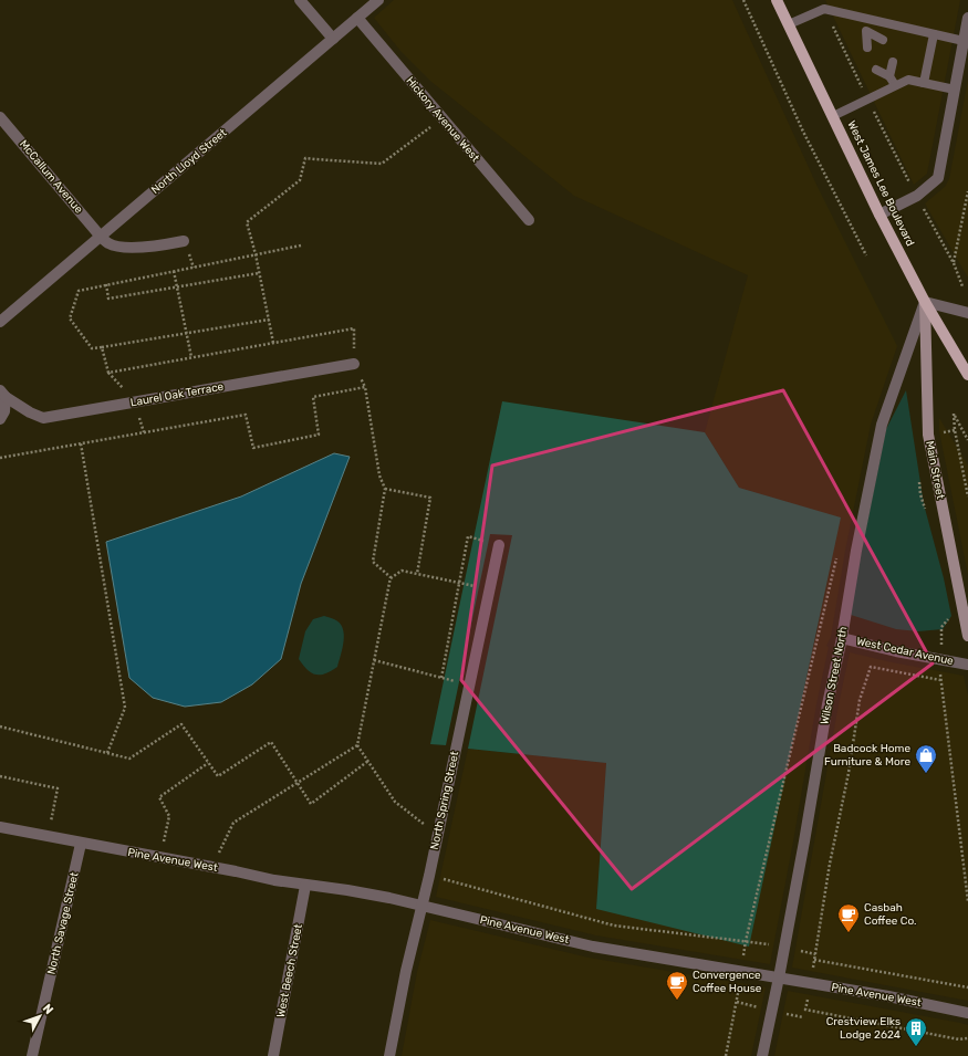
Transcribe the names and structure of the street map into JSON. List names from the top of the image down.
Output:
{
  "streets": {
    "main road": ["West James Lee Boulevard"],
    "street": [
      "Hickory Avenue West",
      "North Lloyd Street",
      "McCallum Avenue",
      "Laurel Oak Terrace",
      "Main Street",
      "West Cedar Avenue",
      "Wilson Street North",
      "North Spring Street",
      "Pine Avenue West",
      "North Savage Street",
      "West Beech Street"
    ]
  },
  "crossings": [
    ["Hickory Avenue West", "North Lloyd Street"],
    ["North Lloyd Street", "McCallum Avenue"],
    ["West James Lee Boulevard", "Main Street"],
    ["West James Lee Boulevard", "Wilson Street North"],
    ["Main Street", "Wilson Street North"],
    ["West Cedar Avenue", "Wilson Street North"],
    ["Wilson Street North", "Pine Avenue West"],
    ["North Spring Street", "Pine Avenue West"],
    ["Pine Avenue West", "North Savage Street"],
    ["Pine Avenue West", "West Beech Street"]
  ],
  "places": {
    "shop": ["Badcock Home Furniture & More"],
    "cafe": ["Casbah Coffee Co.", "Convergence Coffee House"],
    "building": ["Crestview Elks Lodge 2624"]
  },
  "north": "top right"
}
